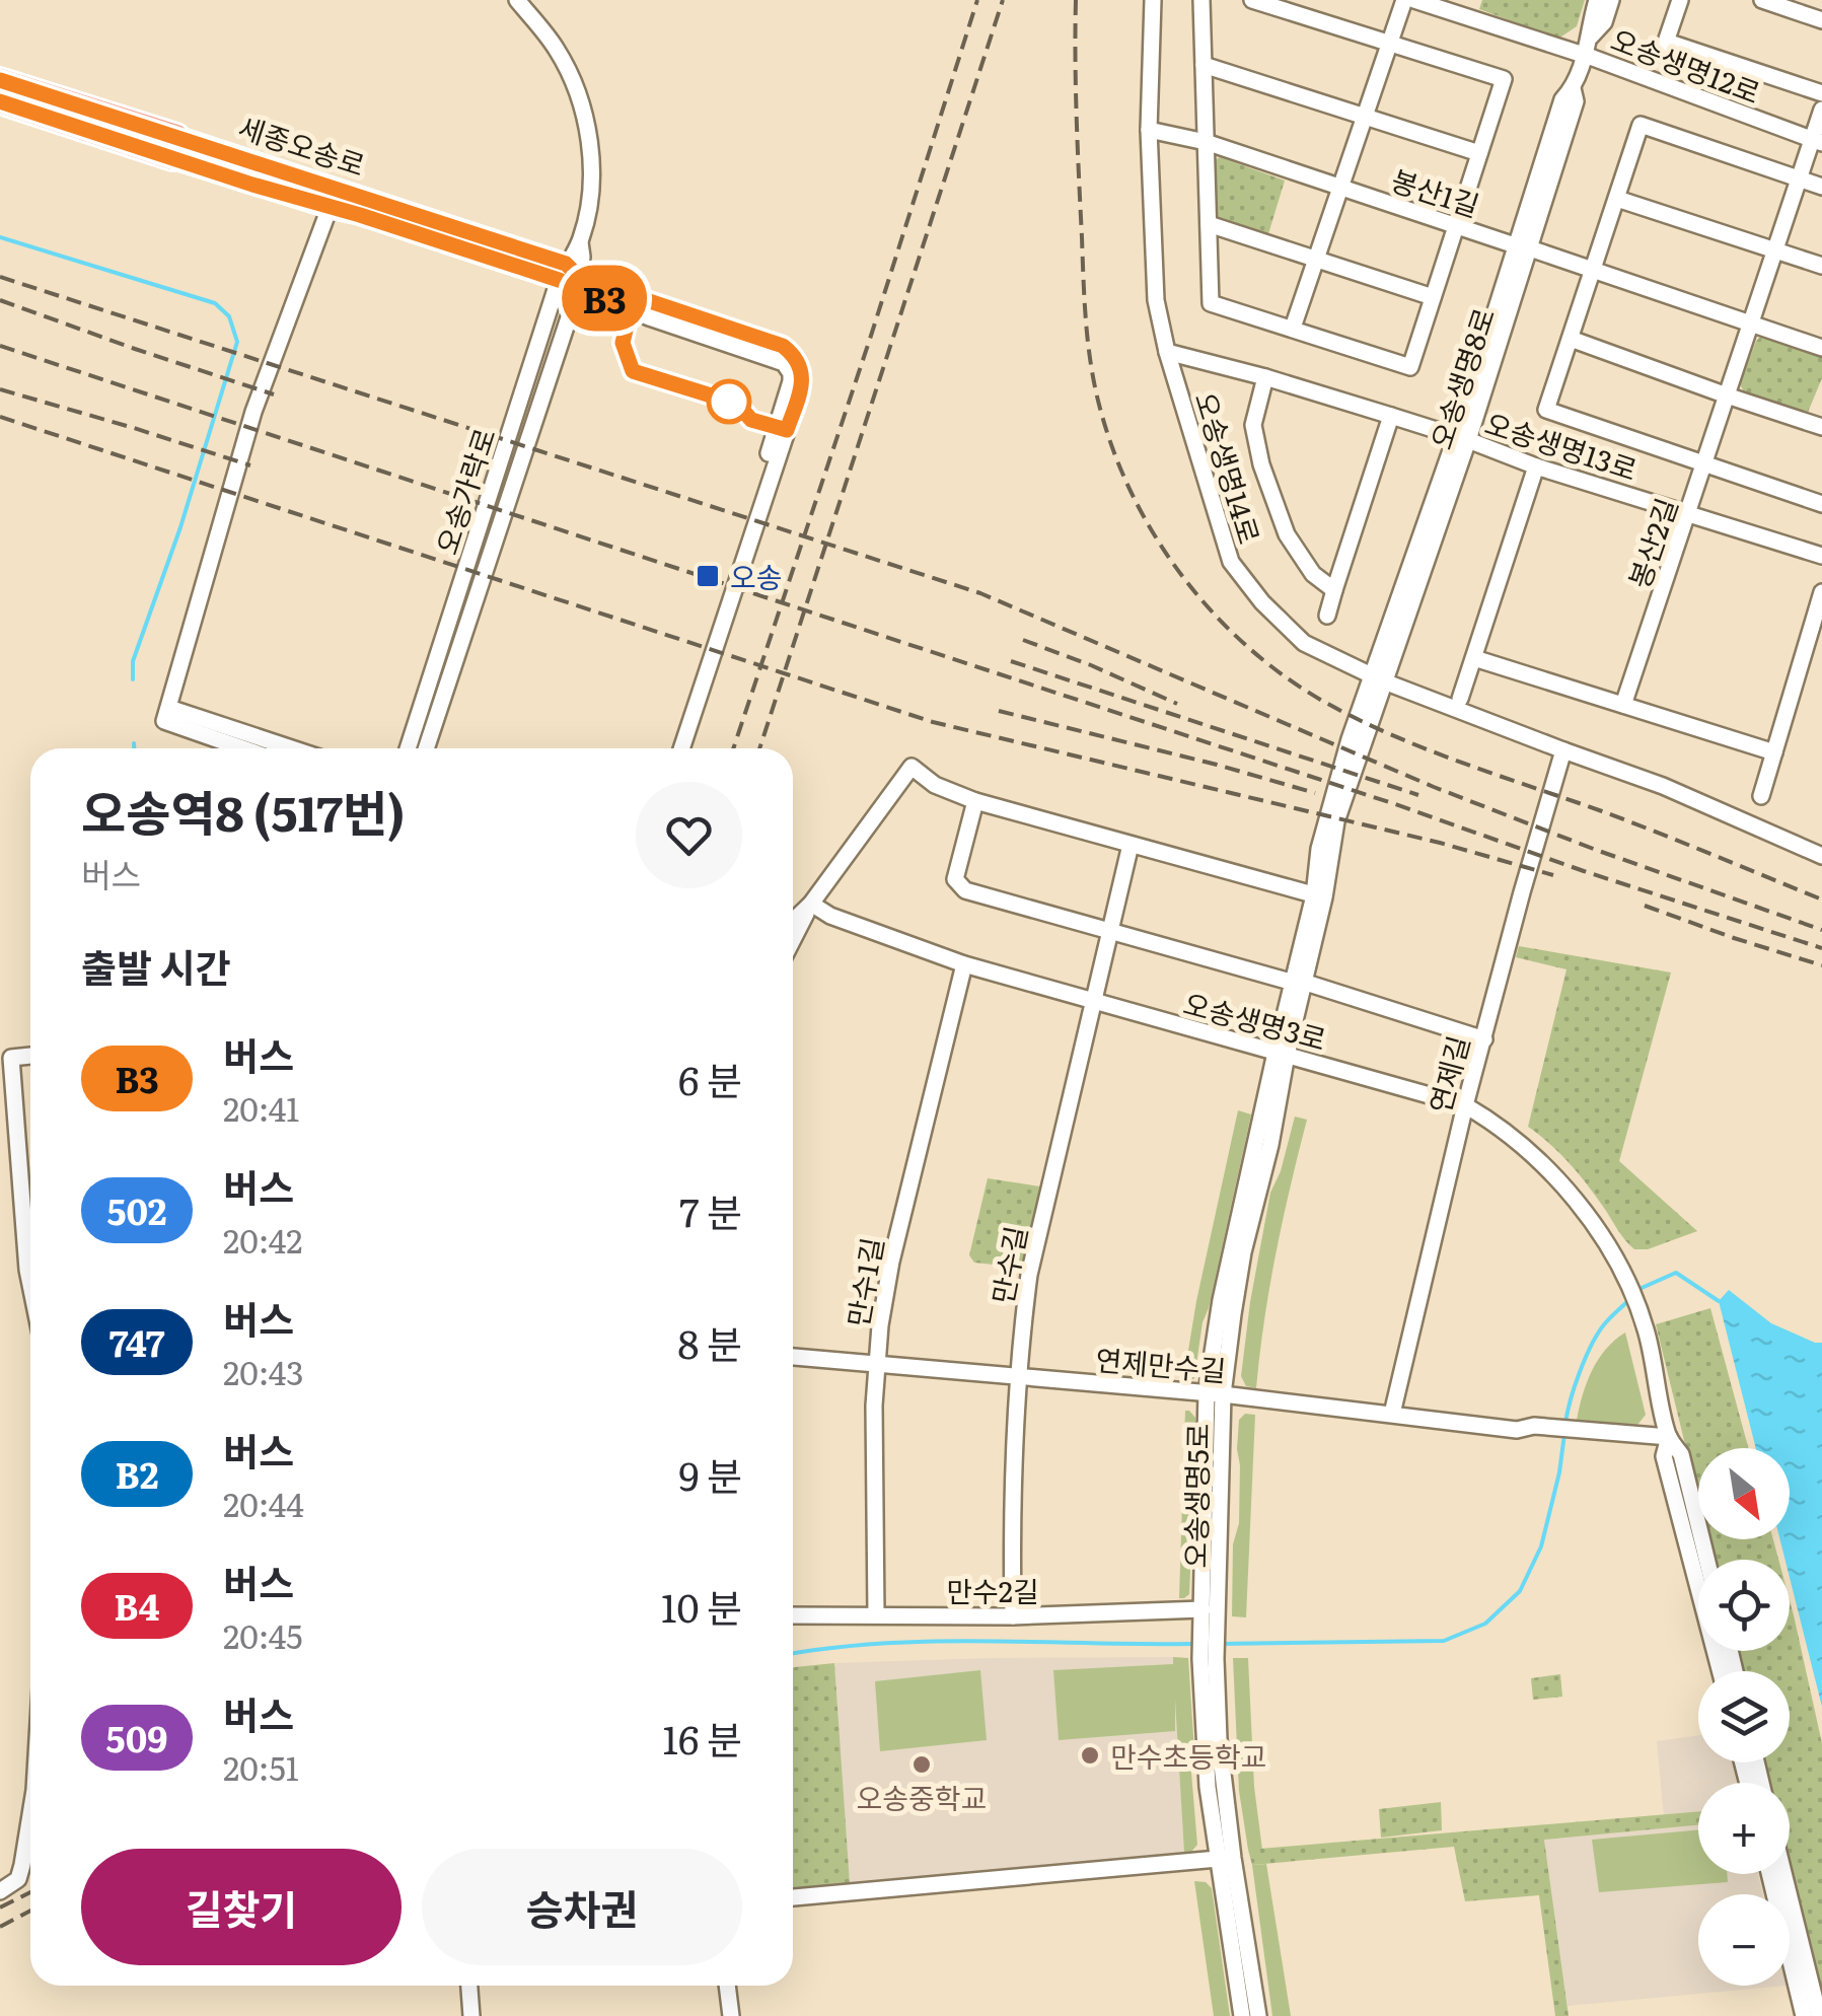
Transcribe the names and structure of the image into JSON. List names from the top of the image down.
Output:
{
  "streets": {
    "highway": ["세종오송로"],
    "street": [
      "오송생명12로",
      "봉산1길",
      "오송생명8로",
      "오송생명13로",
      "오송생명14로",
      "오송가락로",
      "봉산2길",
      "오송생명3로",
      "연제길",
      "만수길",
      "만수1길",
      "연제만수길",
      "오송생명5로",
      "만수2길"
    ]
  },
  "crossings": [
    ["오송생명12로", "오송생명8로"],
    ["오송생명12로", "봉산2길"],
    ["세종오송로", "오송가락로"],
    ["봉산1길", "오송생명8로"],
    ["봉산1길", "오송생명14로"],
    ["오송생명8로", "오송생명13로"],
    ["오송생명8로", "오송생명14로"],
    ["오송생명8로", "오송생명5로"],
    ["오송생명13로", "오송생명14로"],
    ["오송생명13로", "봉산2길"],
    ["오송생명14로", "연제길"],
    ["오송생명3로", "연제길"],
    ["오송생명3로", "만수길"],
    ["오송생명3로", "만수1길"],
    ["오송생명3로", "연제만수길"],
    ["오송생명3로", "오송생명5로"],
    ["연제길", "연제만수길"],
    ["만수길", "연제만수길"],
    ["만수길", "만수2길"],
    ["만수1길", "연제만수길"],
    ["만수1길", "만수2길"],
    ["연제만수길", "오송생명5로"],
    ["오송생명5로", "만수2길"]
  ],
  "places": {
    "transit": ["오송"],
    "other": ["만수초등학교", "오송중학교"]
  },
  "lines": ["bus line B3"],
  "north": "bottom right",
  "page": {
    "on_map": "B3",
    "heading": [
      ["오송역8 (517번)", "버스"],
      "출발 시간"
    ],
    "list": [
      {
        "mark": "B3",
        "name": "버스",
        "note": "20:41",
        "value": "6 분"
      },
      {
        "mark": "502",
        "name": "버스",
        "note": "20:42",
        "value": "7 분"
      },
      {
        "mark": "747",
        "name": "버스",
        "note": "20:43",
        "value": "8 분"
      },
      {
        "mark": "B2",
        "name": "버스",
        "note": "20:44",
        "value": "9 분"
      },
      {
        "mark": "B4",
        "name": "버스",
        "note": "20:45",
        "value": "10 분"
      },
      {
        "mark": "509",
        "name": "버스",
        "note": "20:51",
        "value": "16 분"
      }
    ],
    "map_buttons": ["+", "−"],
    "buttons": ["길찾기", "승차권"]
  }
}
